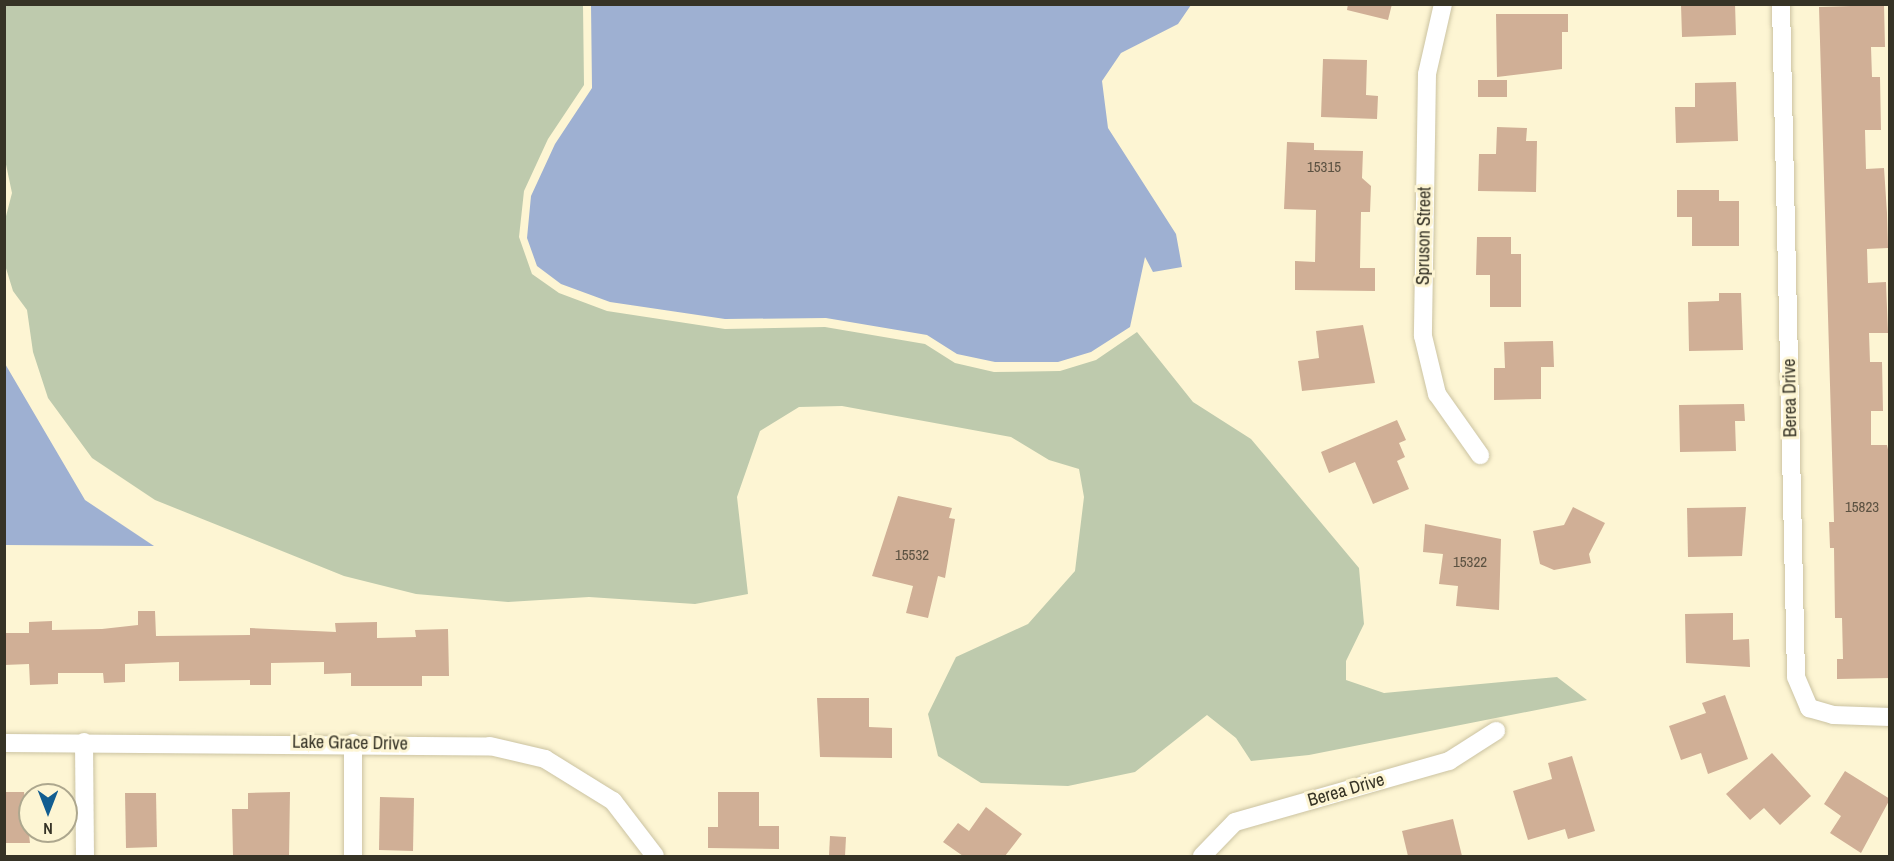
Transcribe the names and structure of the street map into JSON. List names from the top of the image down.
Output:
{
  "streets": {
    "street": ["Spruson Street", "Berea Drive", "Lake Grace Drive"]
  },
  "house_numbers": [
    "15315",
    "15823",
    "15532",
    "15322"
  ],
  "north": "bottom"
}
